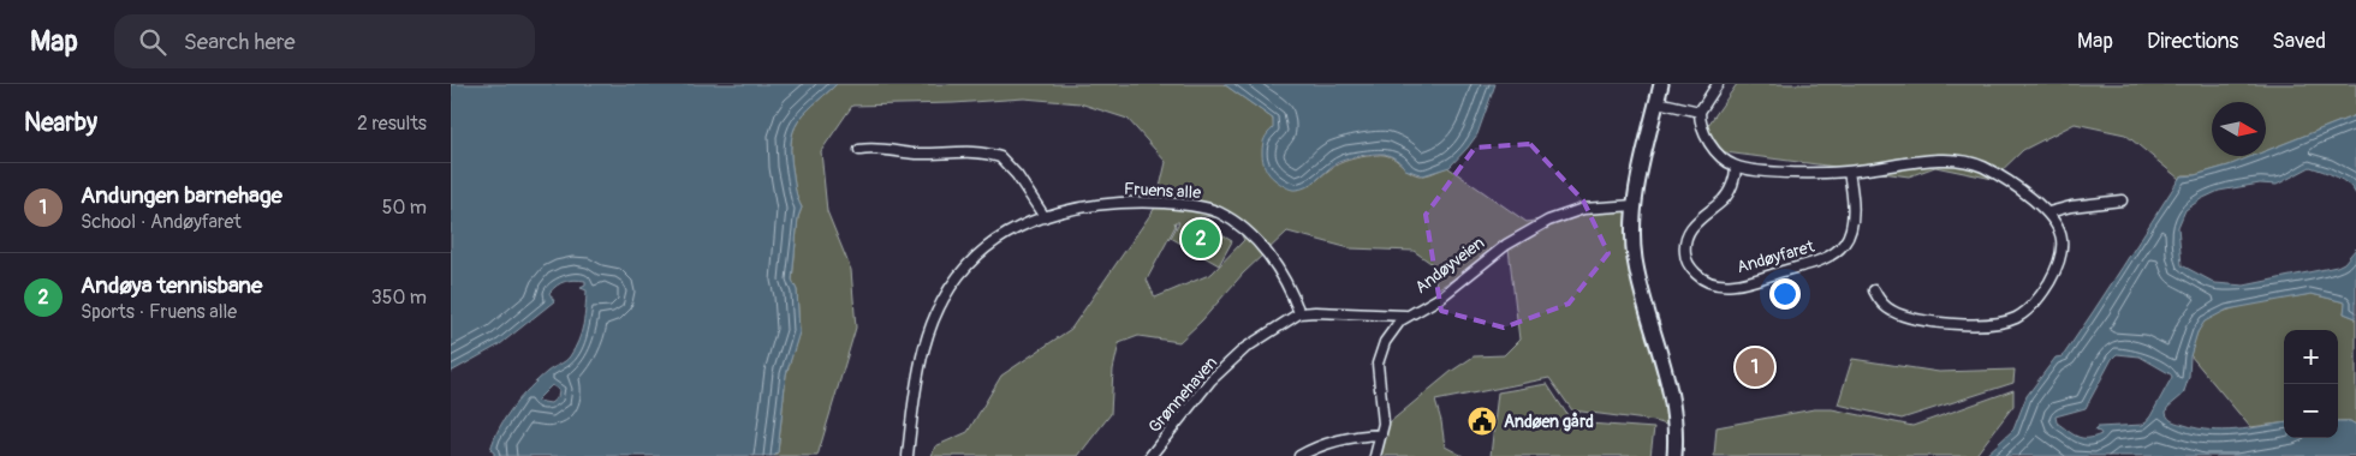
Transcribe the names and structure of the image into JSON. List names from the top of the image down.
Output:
{
  "streets": {
    "street": [
      "Fruens alle",
      "Andøyfaret",
      "Andøyveien",
      "Grønnehaven"
    ]
  },
  "crossings": [
    ["Fruens alle", "Grønnehaven"]
  ],
  "places": {
    "public building": ["Andøen gård"]
  },
  "north": "right",
  "page": {
    "header": "Map",
    "search": "Search here",
    "nav": ["Map", "Directions", "Saved"],
    "heading": ["Nearby", "2 results"],
    "list": [
      {
        "mark": "1",
        "name": "Andungen barnehage",
        "note": "School · Andøyfaret",
        "value": "50 m"
      },
      {
        "mark": "2",
        "name": "Andøya tennisbane",
        "note": "Sports · Fruens alle",
        "value": "350 m"
      }
    ],
    "pins": ["2", "1"],
    "map_buttons": ["+", "−"]
  }
}
